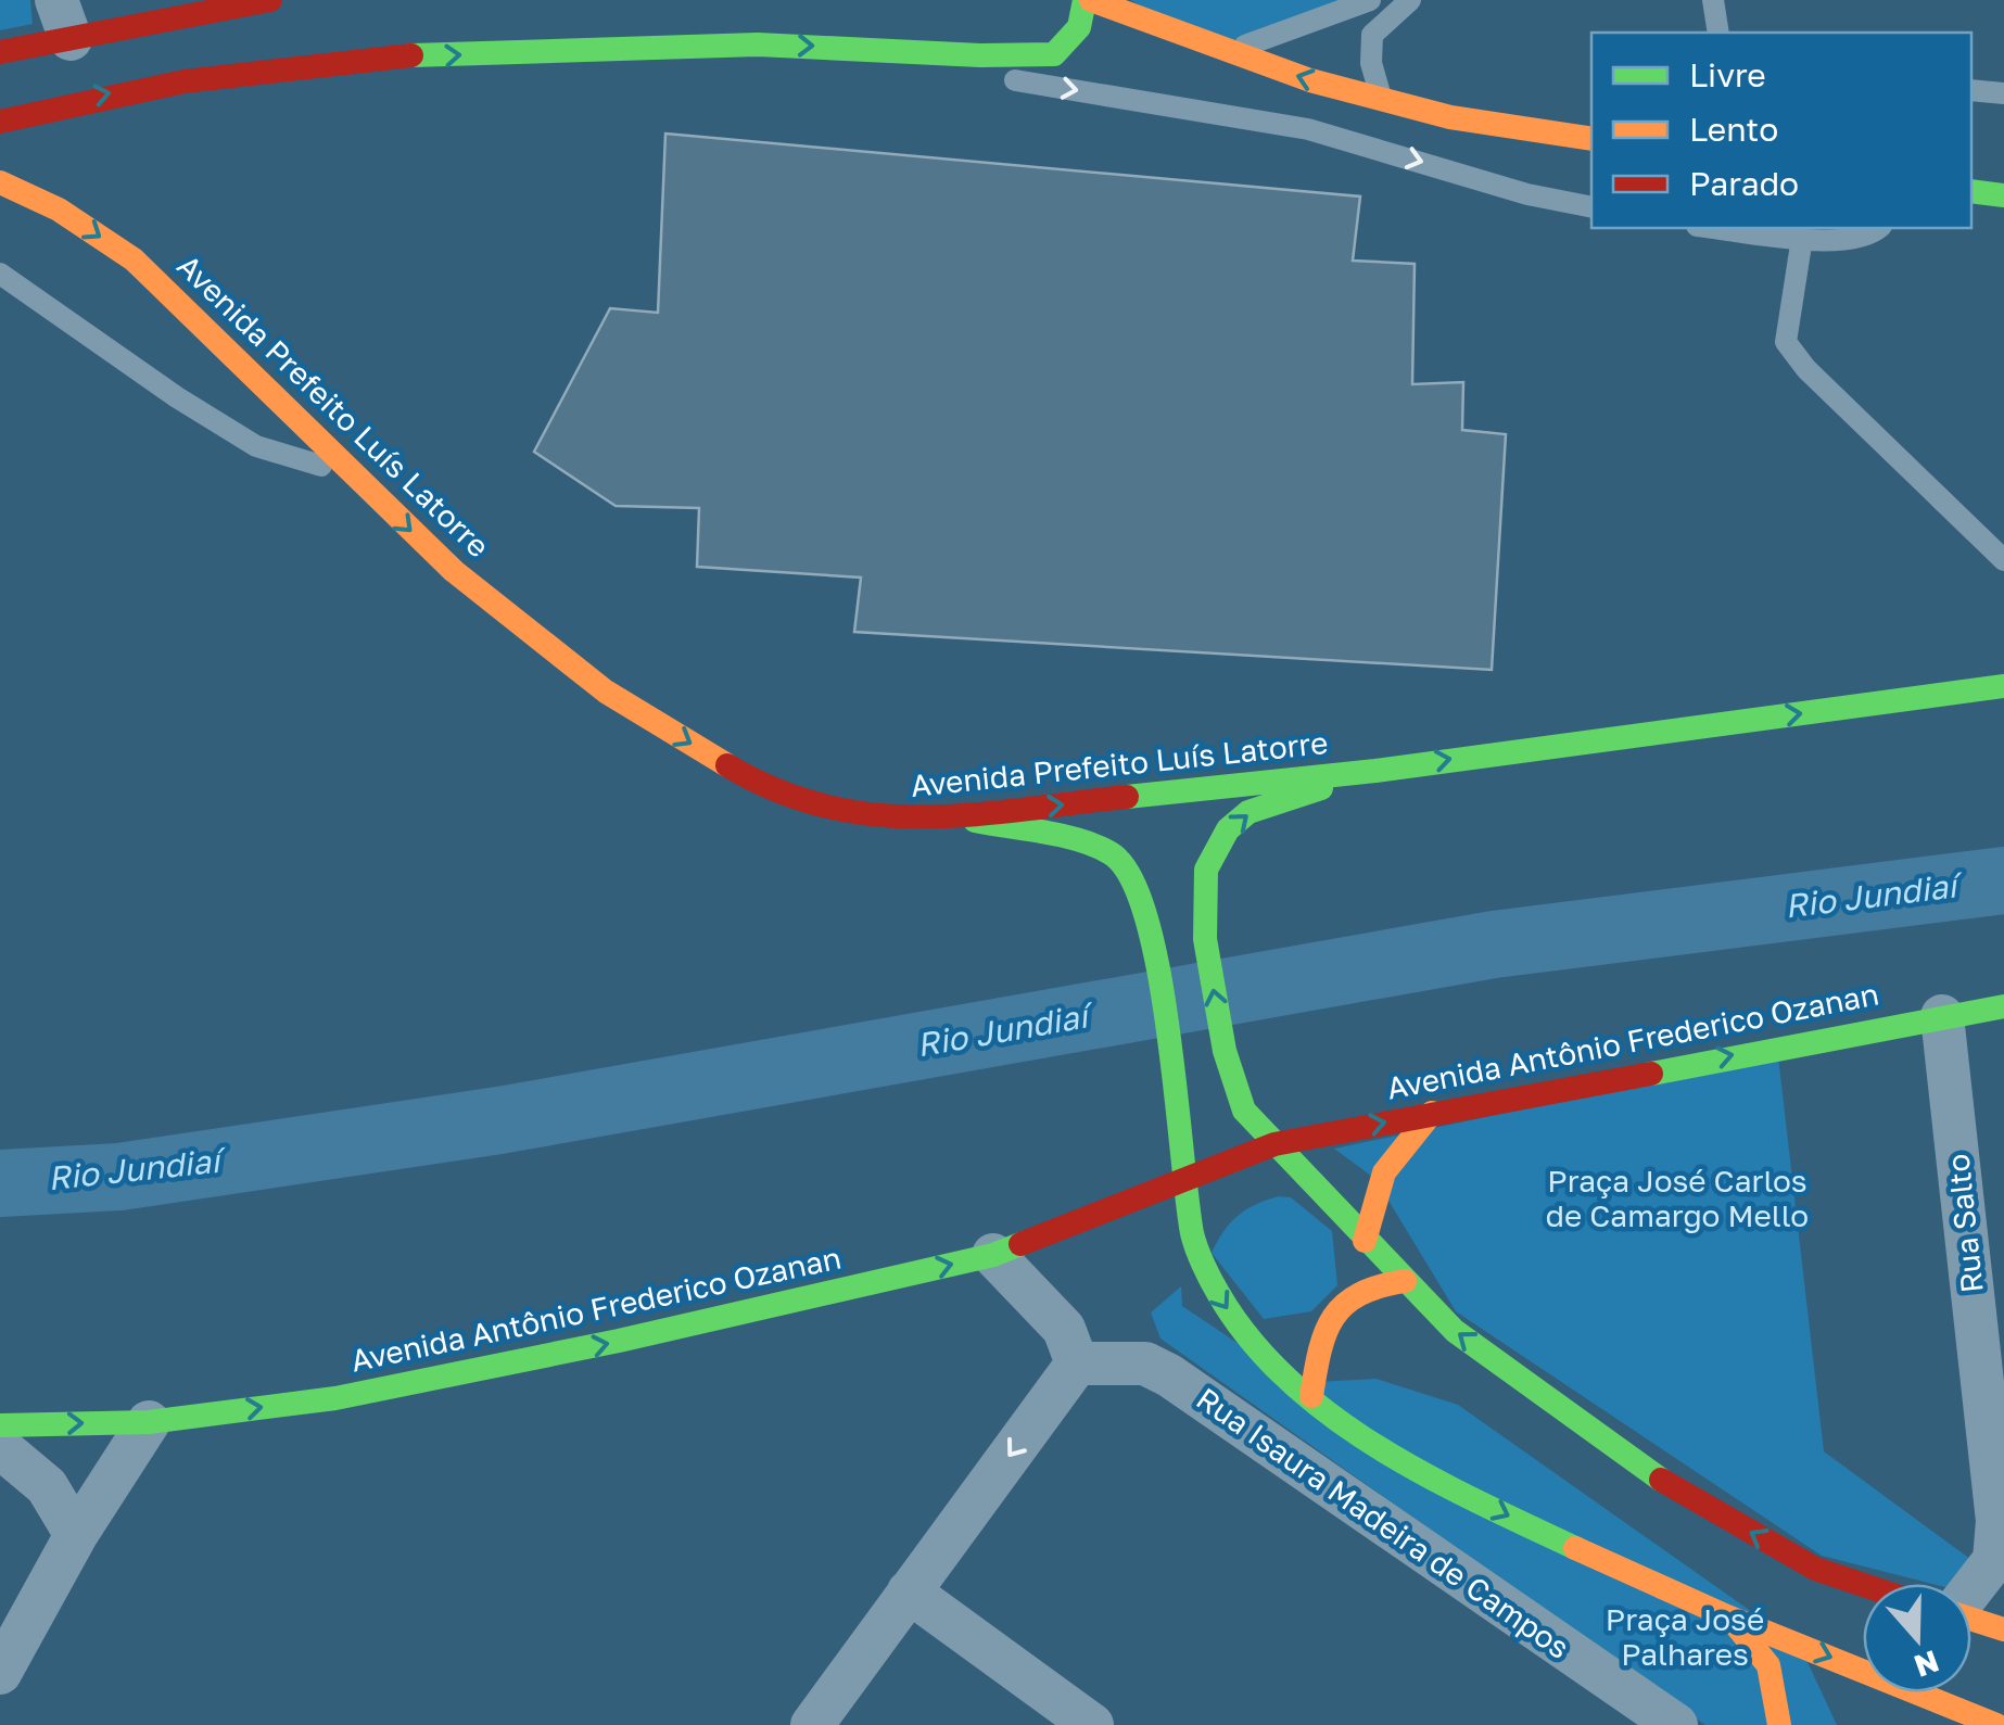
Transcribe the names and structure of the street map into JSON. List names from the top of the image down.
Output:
{
  "streets": {
    "main road": ["Avenida Prefeito Luís Latorre", "Avenida Antônio Frederico Ozanan"],
    "street": ["Rua Salto", "Rua Isaura Madeira de Campos"]
  },
  "crossings": [
    ["Avenida Antônio Frederico Ozanan", "Rua Salto"]
  ],
  "one_way": ["Avenida Prefeito Luís Latorre", "Avenida Antônio Frederico Ozanan"],
  "water": ["Rio Jundiaí"],
  "parks": ["Praça José Carlos de Camargo Mello", "Praça José Palhares"],
  "legend": ["Livre", "Lento", "Parado"],
  "north": "bottom"
}
